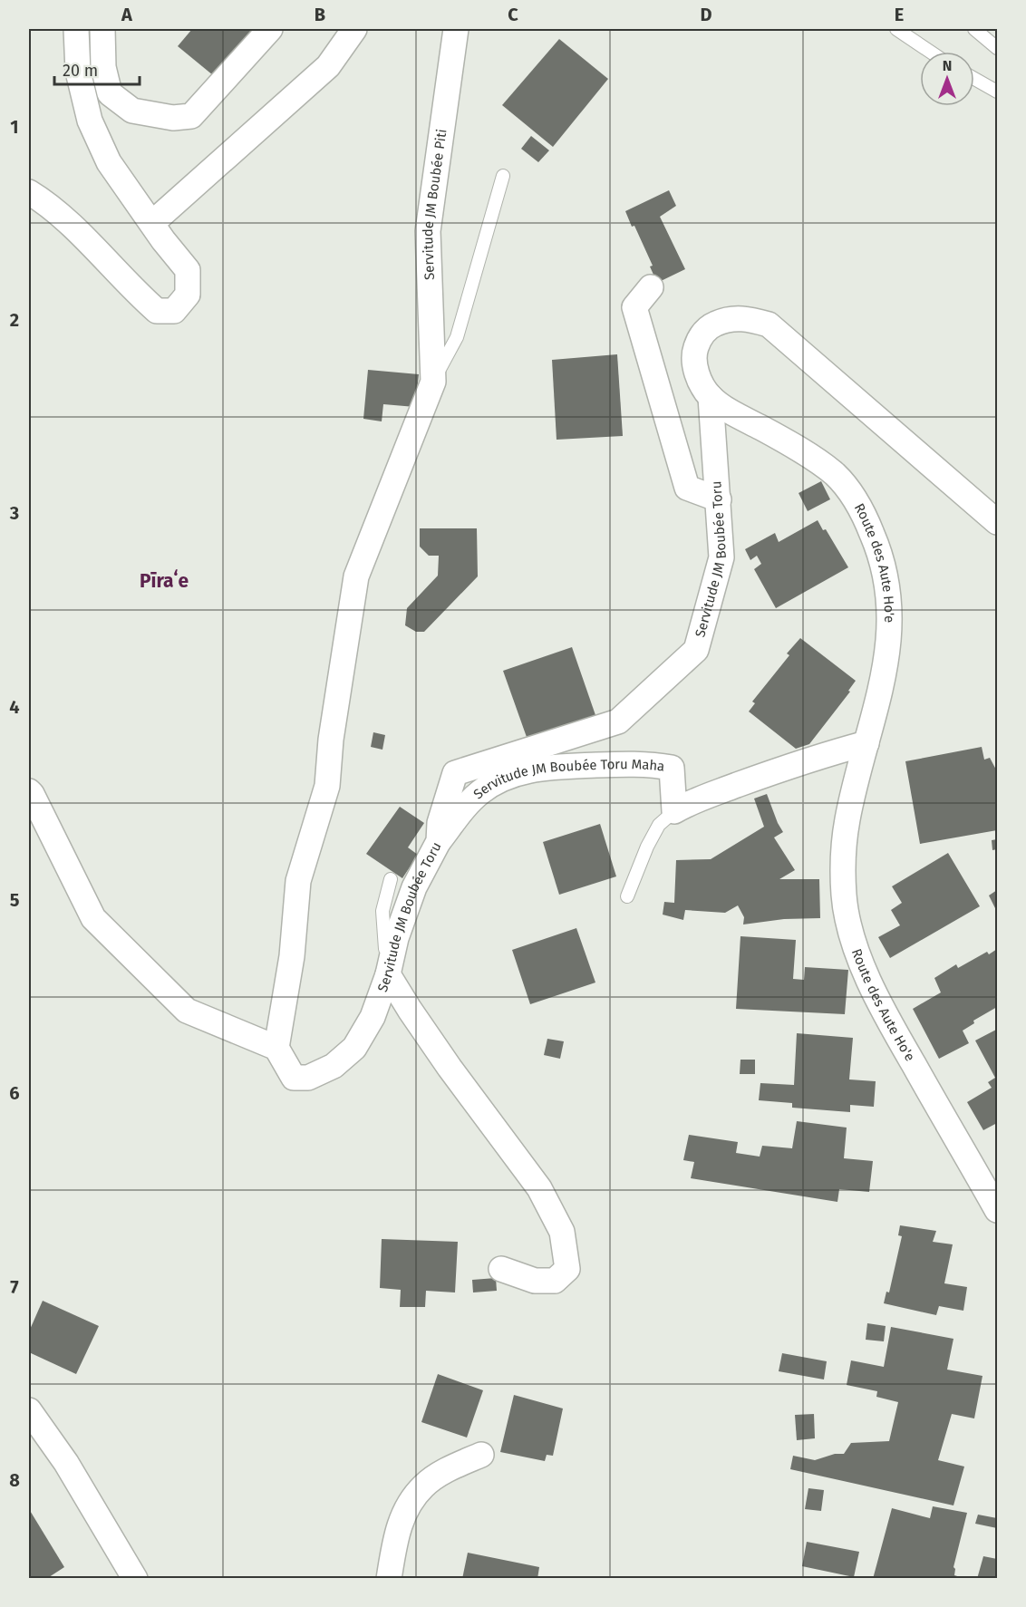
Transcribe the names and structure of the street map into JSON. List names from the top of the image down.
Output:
{
  "streets": {
    "street": [
      "Servitude JM Boubée Piti",
      "Servitude JM Boubée Toru",
      "Route des Aute Ho'e",
      "Servitude JM Boubée Toru Maha"
    ]
  },
  "crossings": [
    ["Servitude JM Boubée Toru", "Route des Aute Ho'e"],
    ["Servitude JM Boubée Toru", "Servitude JM Boubée Toru Maha"]
  ],
  "districts": ["Pīraʻe"],
  "scale_bar": "20 m",
  "north": "top",
  "grid": {
    "columns": [
      "A",
      "B",
      "C",
      "D",
      "E"
    ],
    "rows": [
      "1",
      "2",
      "3",
      "4",
      "5",
      "6",
      "7",
      "8"
    ]
  }
}
